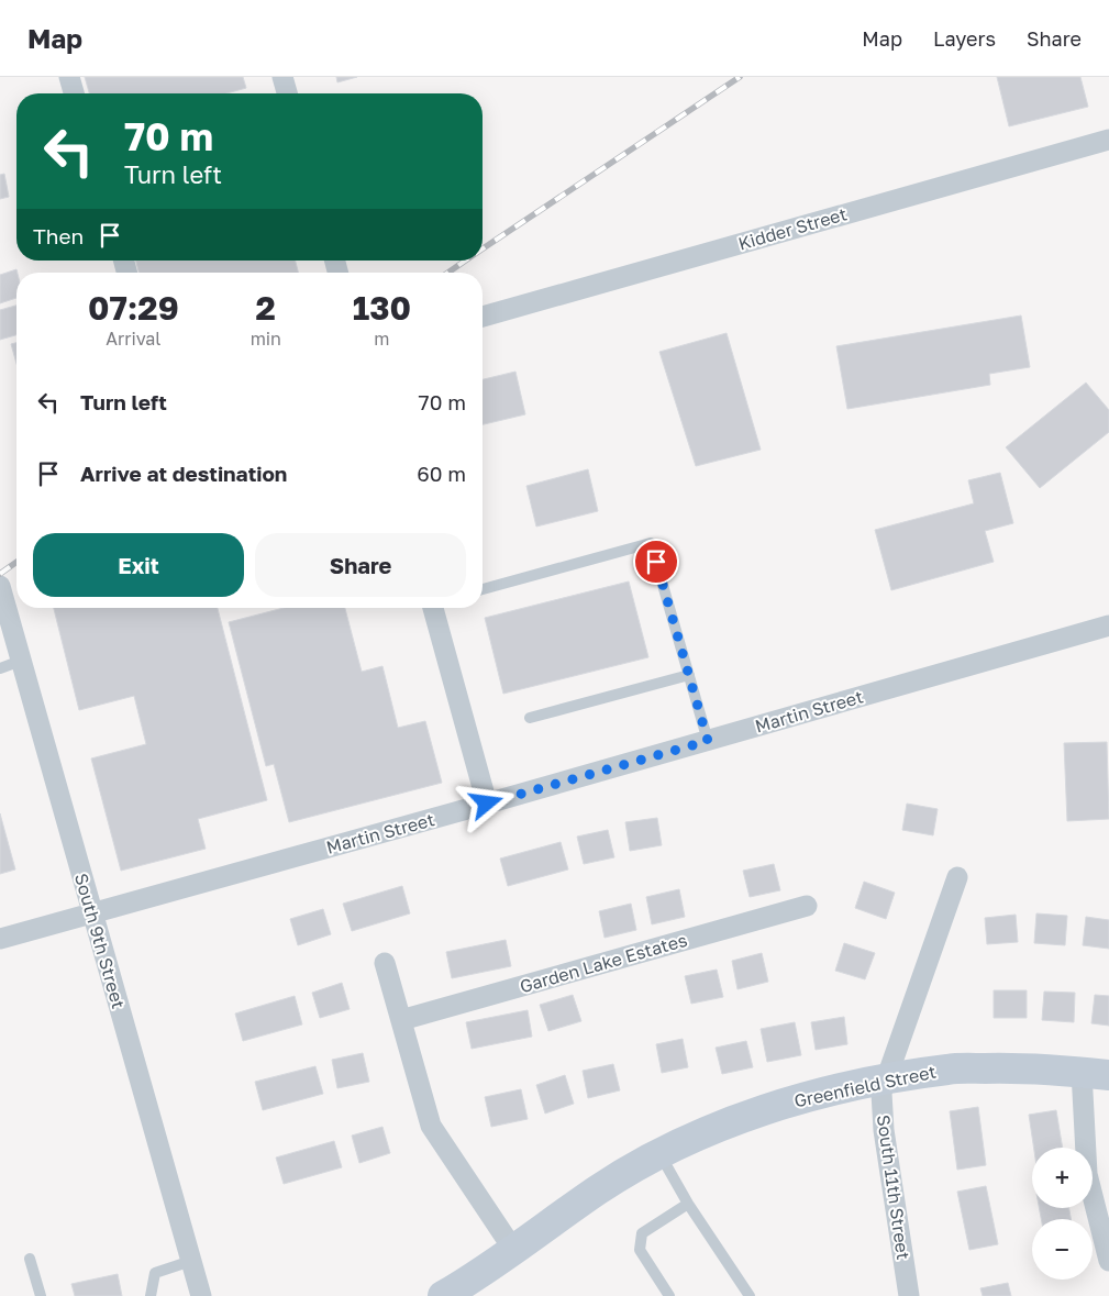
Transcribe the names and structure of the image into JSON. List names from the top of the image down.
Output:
{
  "streets": {
    "main road": ["Greenfield Street"],
    "street": [
      "Kidder Street",
      "Martin Street",
      "South 9th Street",
      "Garden Lake Estates",
      "South 11th Street"
    ]
  },
  "crossings": [
    ["Martin Street", "South 9th Street"],
    ["Greenfield Street", "South 11th Street"]
  ],
  "page": {
    "header": "Map",
    "nav": ["Map", "Layers", "Share"],
    "turn": ["70 m", "Turn left"],
    "then": "Then",
    "eta": [
      "07:29",
      "Arrival",
      "2",
      "min",
      "130",
      "m"
    ],
    "list": [
      {
        "name": "Turn left",
        "value": "70 m"
      },
      {
        "name": "Arrive at destination",
        "value": "60 m"
      }
    ],
    "buttons": ["Exit", "Share"],
    "map_buttons": ["+", "−"]
  }
}
